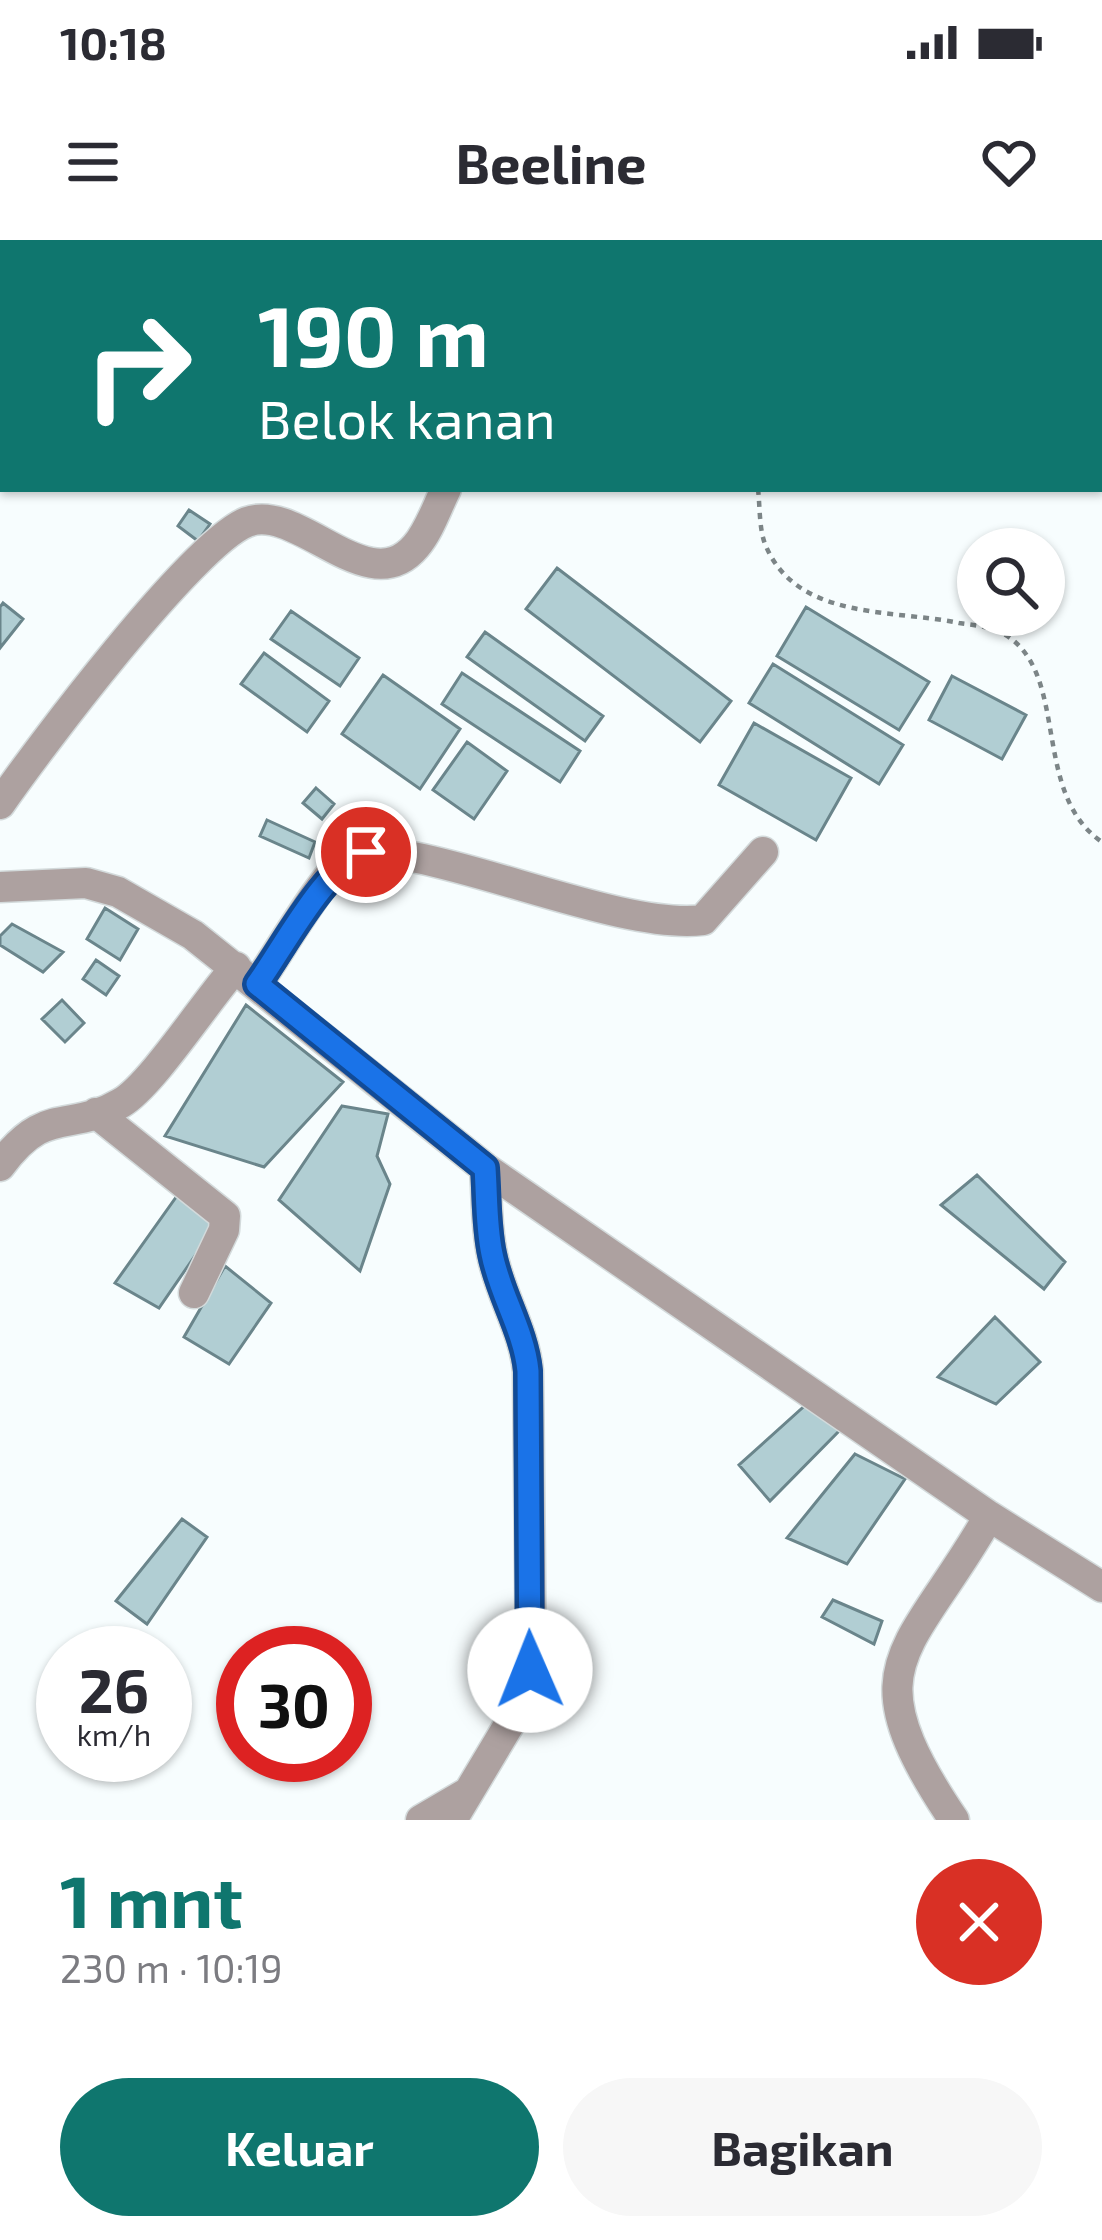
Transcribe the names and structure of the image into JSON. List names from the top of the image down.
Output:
{
  "page": {
    "status": "10:18",
    "header": "Beeline",
    "turn": ["190 m", "Belok kanan"],
    "speed": "26 km/h",
    "limit": "30",
    "heading": ["1 mnt", "230 m · 10:19"],
    "buttons": ["Keluar", "Bagikan"]
  }
}
